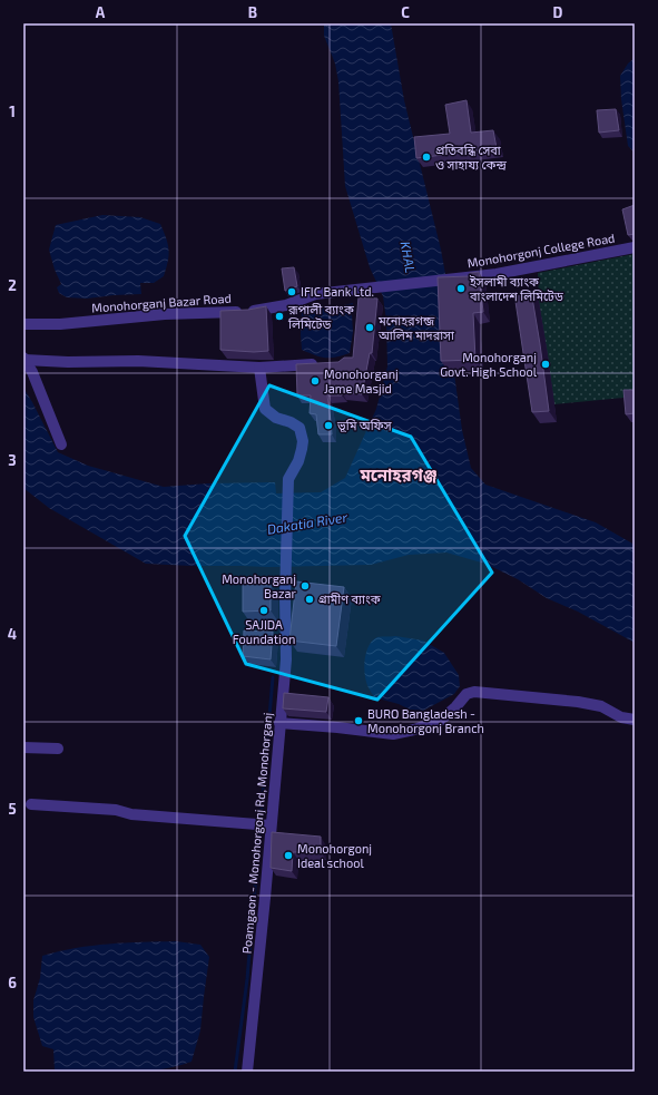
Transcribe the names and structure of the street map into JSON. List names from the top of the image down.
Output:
{
  "streets": {
    "street": ["Monohorgonj College Road", "Monohorganj Bazar Road", "Poamgaon - Monohorgonj Rd, Monohorganj"]
  },
  "crossings": [
    ["Monohorgonj College Road", "Monohorganj Bazar Road"]
  ],
  "districts": ["মনোহরগঞ্জ"],
  "water": ["KHAL", "Dakatia River"],
  "places": [
    "প্রতিবন্ধি সেবা ও সাহায্য কেন্দ্র",
    "ইসলামী ব্যাংক বাংলাদেশ লিমিটেড",
    "IFIC Bank Ltd.",
    "রূপালী ব্যাংক লিমিটেড",
    "মনোহরগন্জ আলিম মাদরাসা",
    "Monohorganj Govt. High School",
    "Monohorganj Jame Masjid",
    "ভূমি অফিস",
    "Monohorganj Bazar",
    "গ্রামীণ ব্যাংক",
    "SAJIDA Foundation",
    "BURO Bangladesh - Monohorgonj Branch",
    "Monohorgonj Ideal school"
  ],
  "grid": {
    "columns": [
      "A",
      "B",
      "C",
      "D"
    ],
    "rows": [
      "1",
      "2",
      "3",
      "4",
      "5",
      "6"
    ]
  }
}
